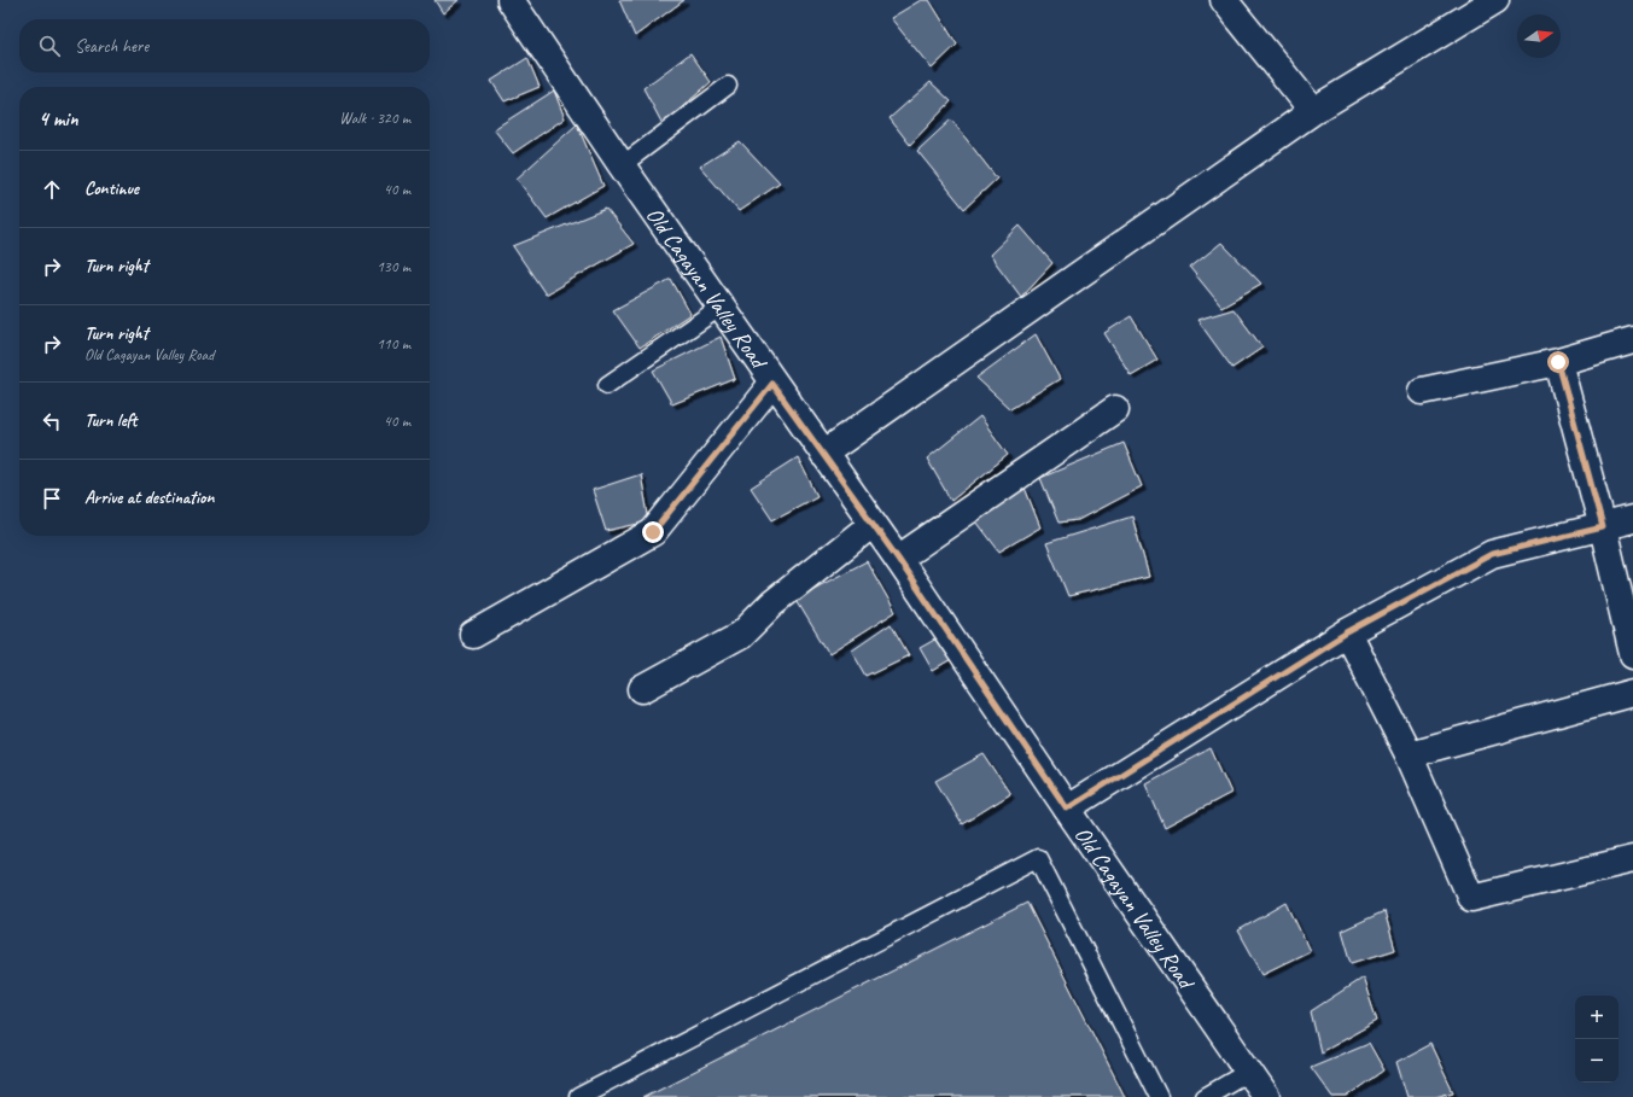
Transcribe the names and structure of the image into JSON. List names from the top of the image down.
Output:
{
  "streets": {
    "street": ["Old Cagayan Valley Road"]
  },
  "north": "right",
  "page": {
    "search": "Search here",
    "heading": ["4 min", "Walk · 320 m"],
    "list": [
      ["Continue", "40 m"],
      ["Turn right", "130 m"],
      ["Turn right", "Old Cagayan Valley Road", "110 m"],
      ["Turn left", "40 m"],
      "Arrive at destination"
    ],
    "map_buttons": ["+", "−"]
  }
}
